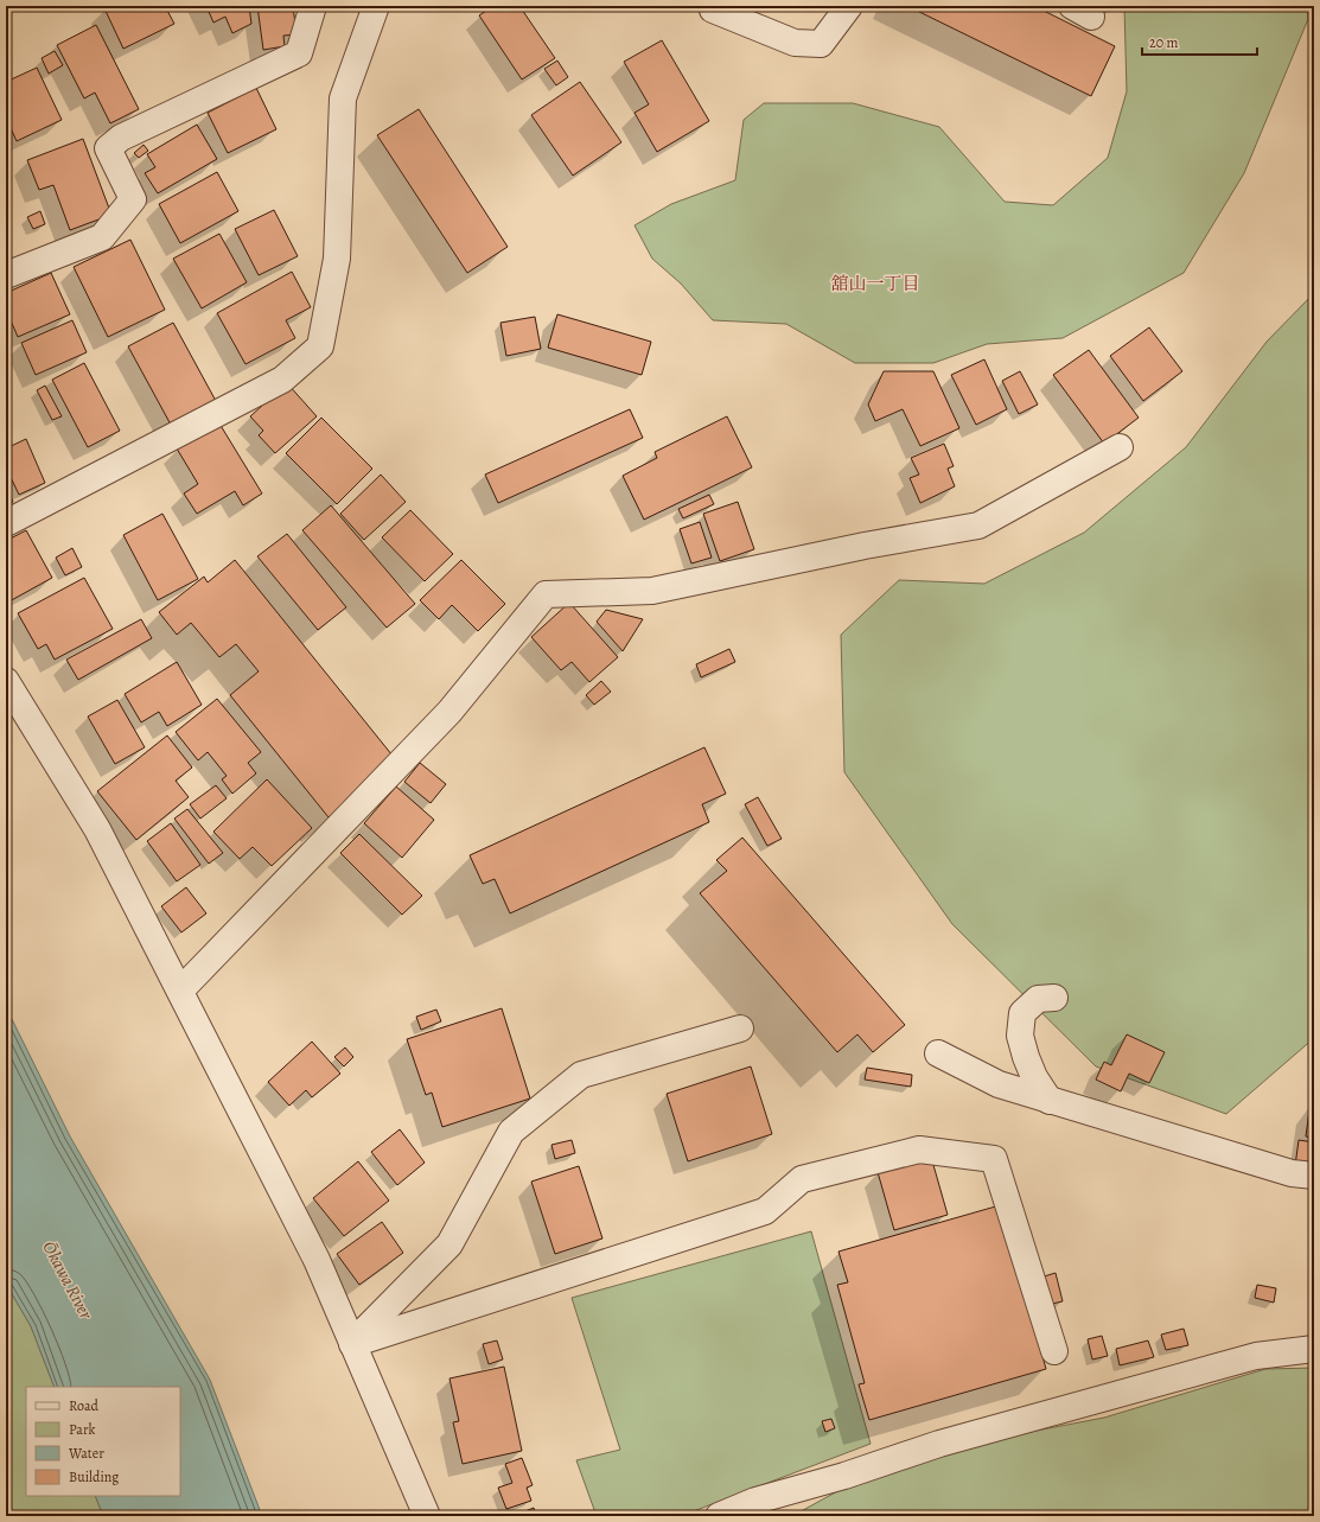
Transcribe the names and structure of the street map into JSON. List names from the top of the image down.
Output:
{
  "districts": ["舘山一丁目"],
  "water": ["Ōkawa River"],
  "legend": [
    "Road",
    "Park",
    "Water",
    "Building"
  ],
  "scale_bar": "20 m"
}
